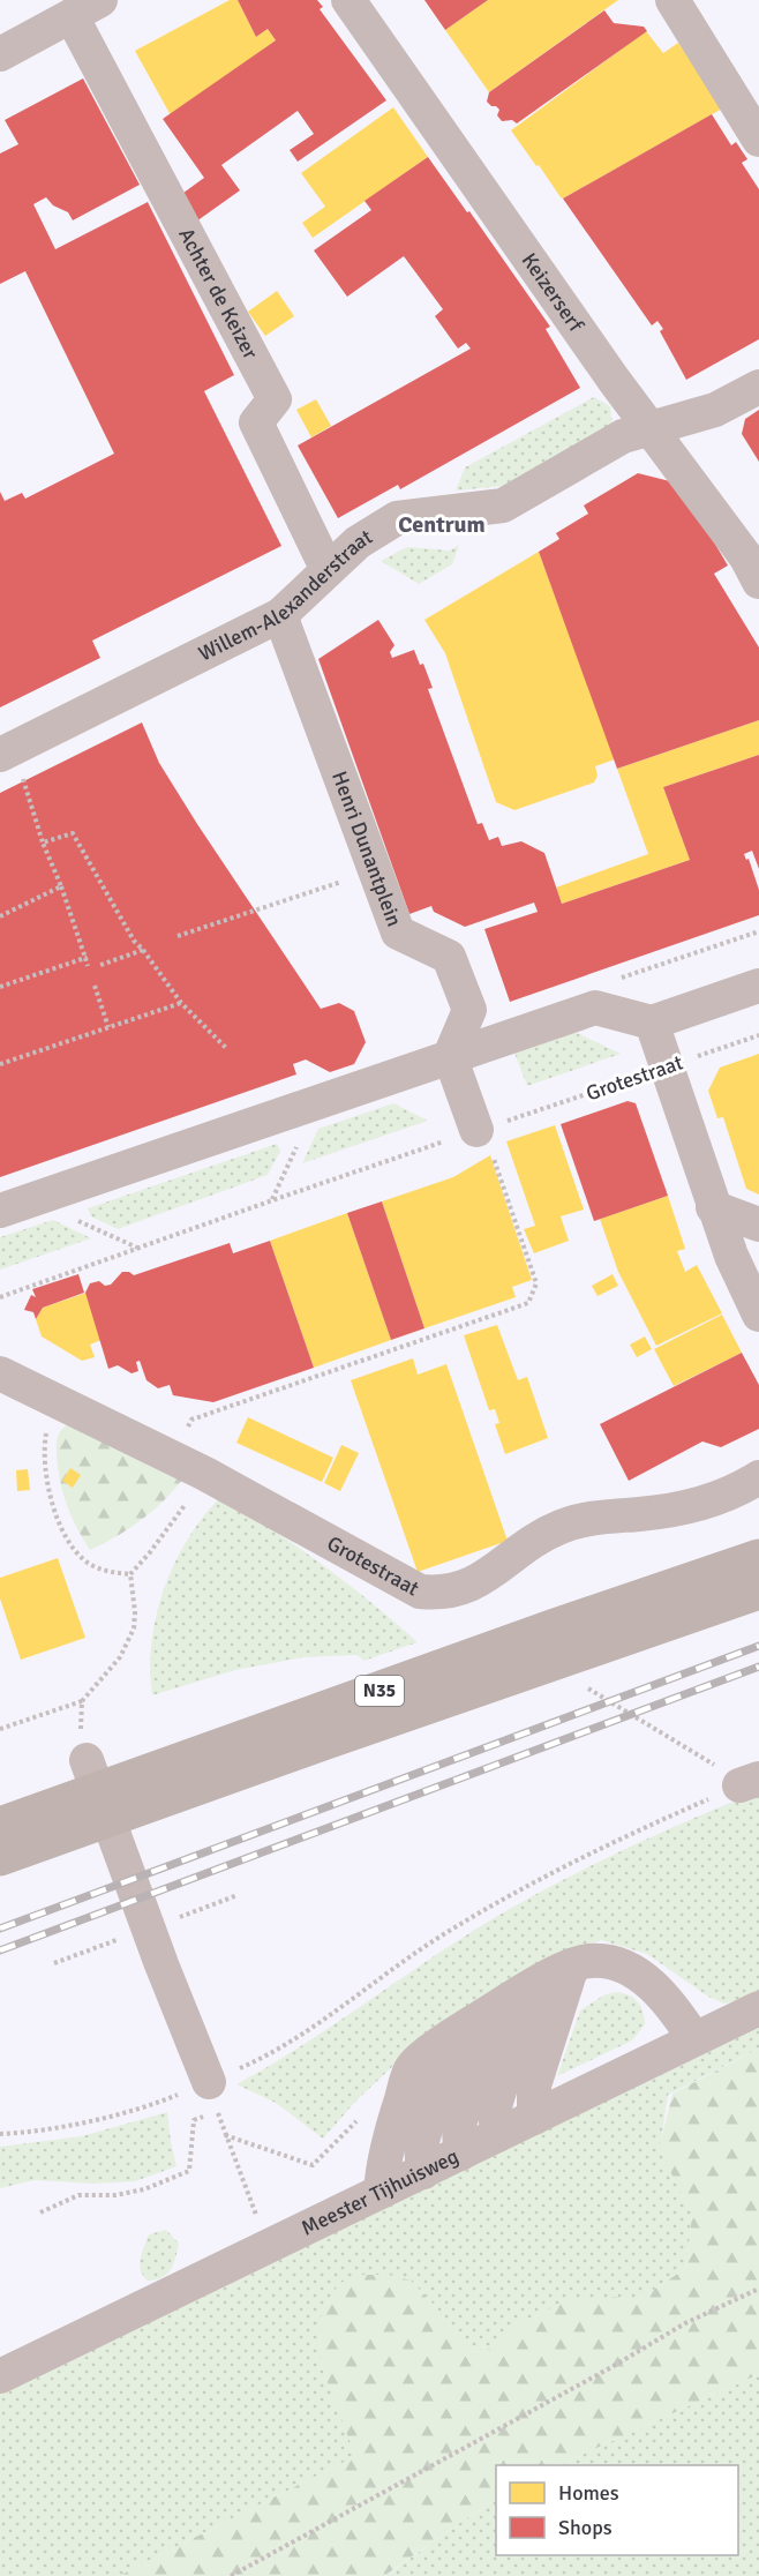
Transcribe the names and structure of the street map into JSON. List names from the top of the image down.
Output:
{
  "streets": {
    "main road": ["N35"],
    "street": [
      "Keizerserf",
      "Achter de Keizer",
      "Willem-Alexanderstraat",
      "Henri Dunantplein",
      "Grotestraat",
      "Meester Tijhuisweg"
    ]
  },
  "crossings": [
    ["Keizerserf", "Willem-Alexanderstraat"],
    ["Achter de Keizer", "Willem-Alexanderstraat"],
    ["Willem-Alexanderstraat", "Henri Dunantplein"]
  ],
  "districts": ["Centrum"],
  "legend": ["Homes", "Shops"]
}
